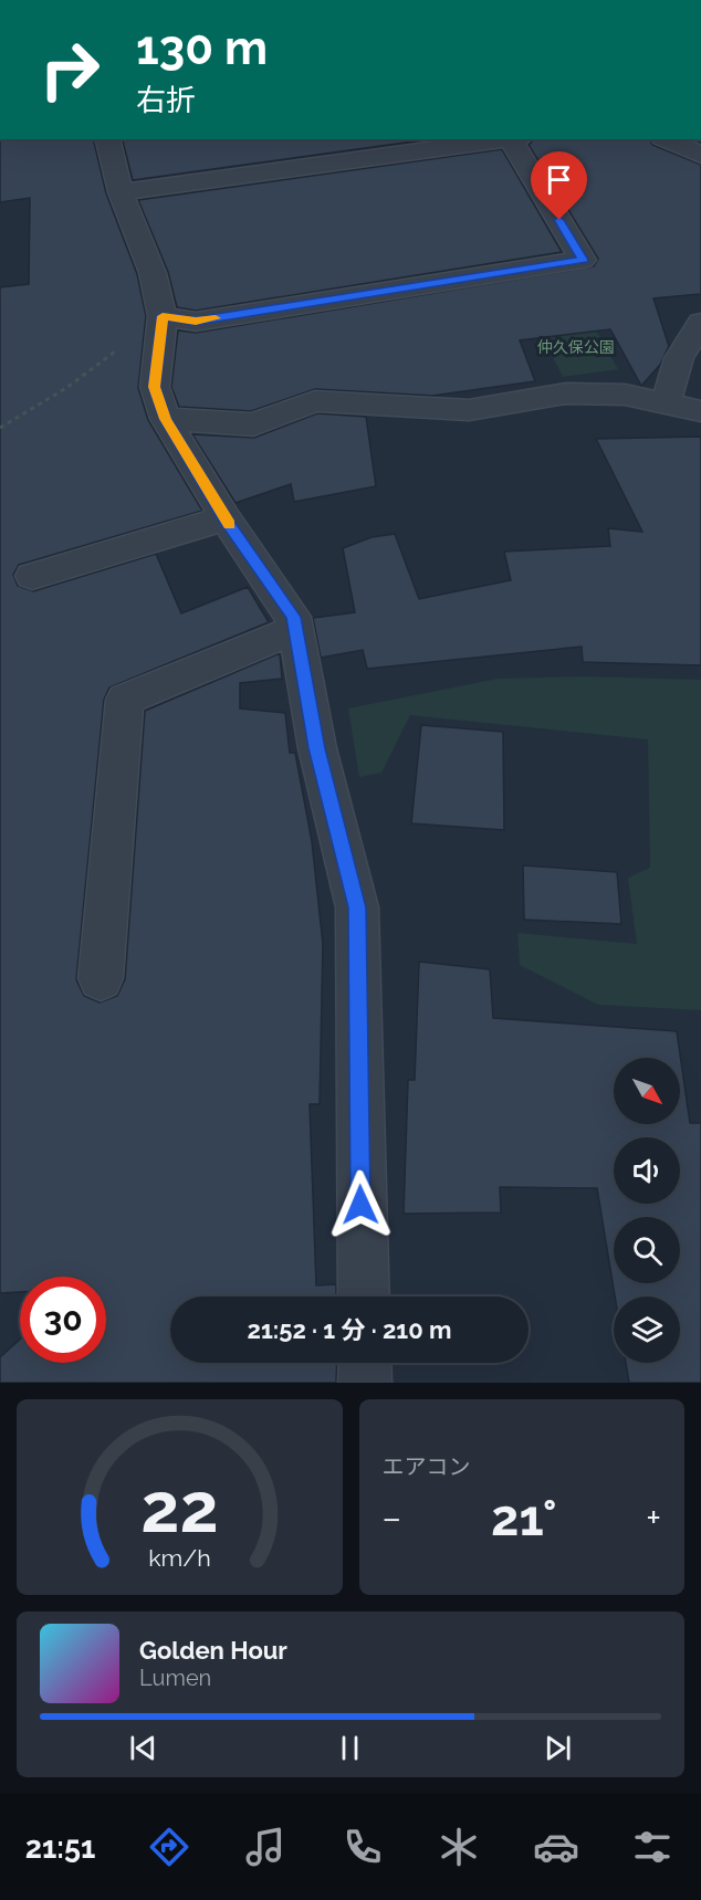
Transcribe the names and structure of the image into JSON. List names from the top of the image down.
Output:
{
  "parks": ["仲久保公園"],
  "north": "bottom right",
  "page": {
    "turn": ["130 m", "右折"],
    "limit": "30",
    "trip": "21:52 · 1 分 · 210 m",
    "tile": "エアコン",
    "heat": ["−", "21°", "+"],
    "song": ["Golden Hour", "Lumen"],
    "tabs": "21:51",
    "gauge": ["22", "km/h"]
  }
}
